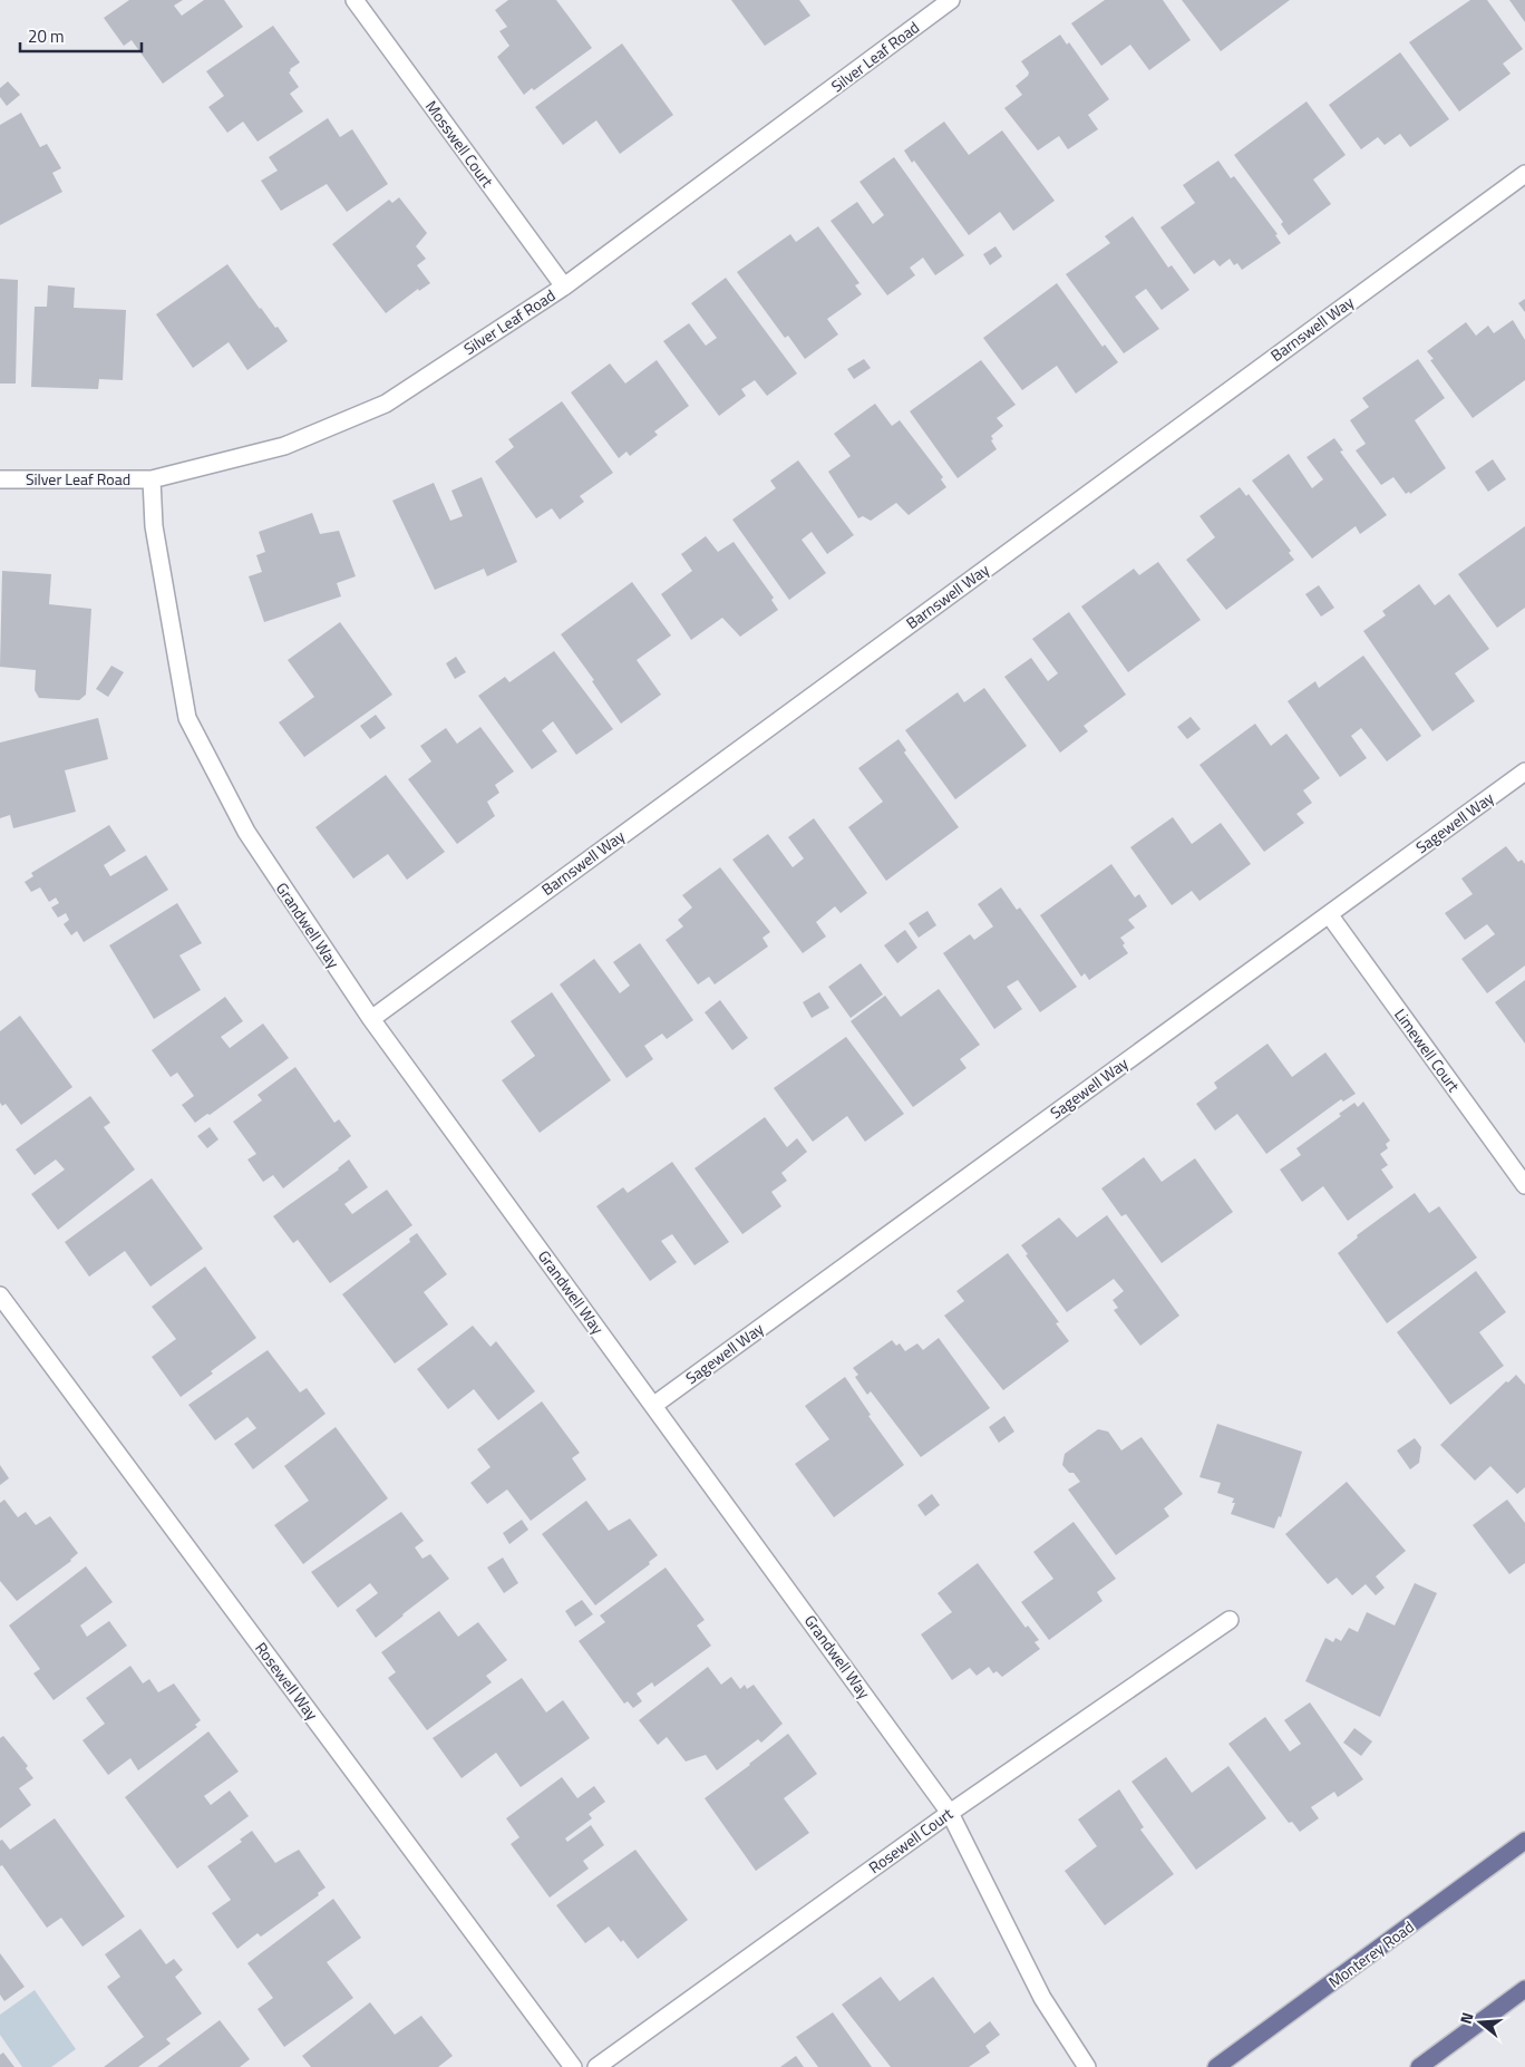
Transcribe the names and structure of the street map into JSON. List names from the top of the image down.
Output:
{
  "streets": {
    "main road": ["Monterey Road"],
    "street": [
      "Silver Leaf Road",
      "Mosswell Court",
      "Barnswell Way",
      "Sagewell Way",
      "Grandwell Way",
      "Limewell Court",
      "Rosewell Way",
      "Rosewell Court"
    ]
  },
  "crossings": [
    ["Silver Leaf Road", "Mosswell Court"],
    ["Silver Leaf Road", "Grandwell Way"],
    ["Barnswell Way", "Grandwell Way"],
    ["Sagewell Way", "Grandwell Way"],
    ["Sagewell Way", "Limewell Court"],
    ["Grandwell Way", "Rosewell Court"]
  ],
  "scale_bar": "20 m",
  "north": "left"
}
